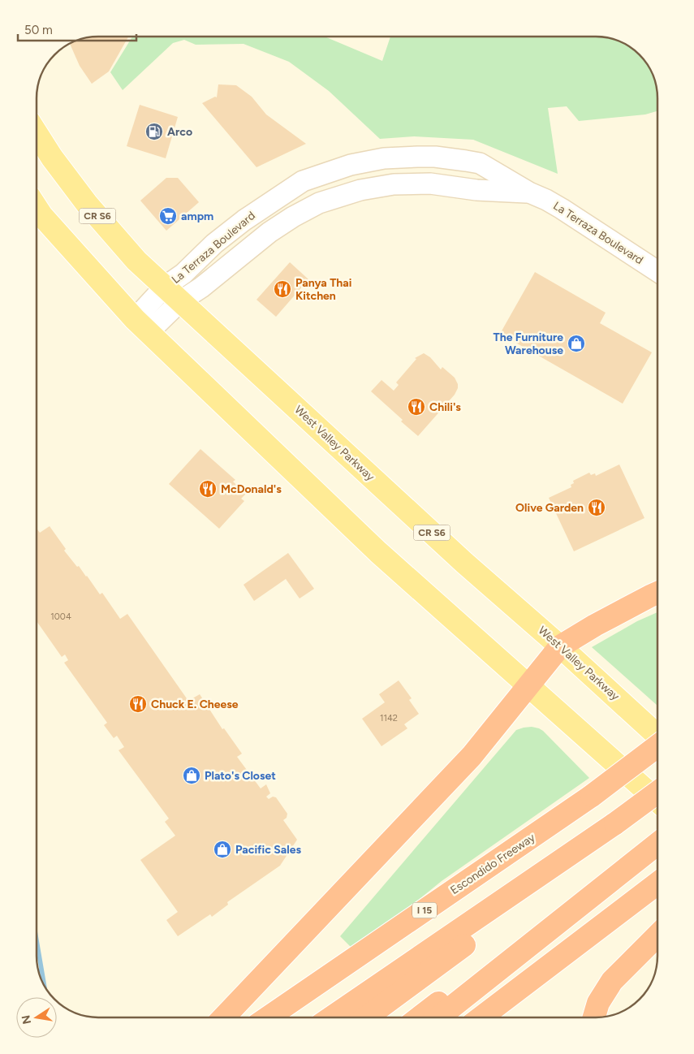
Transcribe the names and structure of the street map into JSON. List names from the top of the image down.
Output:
{
  "streets": {
    "highway": ["Escondido Freeway", "I 15"],
    "main road": ["CR S6", "West Valley Parkway"],
    "street": ["La Terraza Boulevard"]
  },
  "crossings": [
    ["La Terraza Boulevard", "West Valley Parkway"]
  ],
  "places": {
    "fuel station": ["Arco"],
    "supermarket": ["ampm"],
    "restaurant": [
      "Panya Thai Kitchen",
      "Chili's",
      "McDonald's",
      "Olive Garden",
      "Chuck E. Cheese"
    ],
    "shop": ["The Furniture Warehouse", "Plato's Closet", "Pacific Sales"]
  },
  "house_numbers": ["1004", "1142"],
  "scale_bar": "50 m",
  "north": "left"
}
